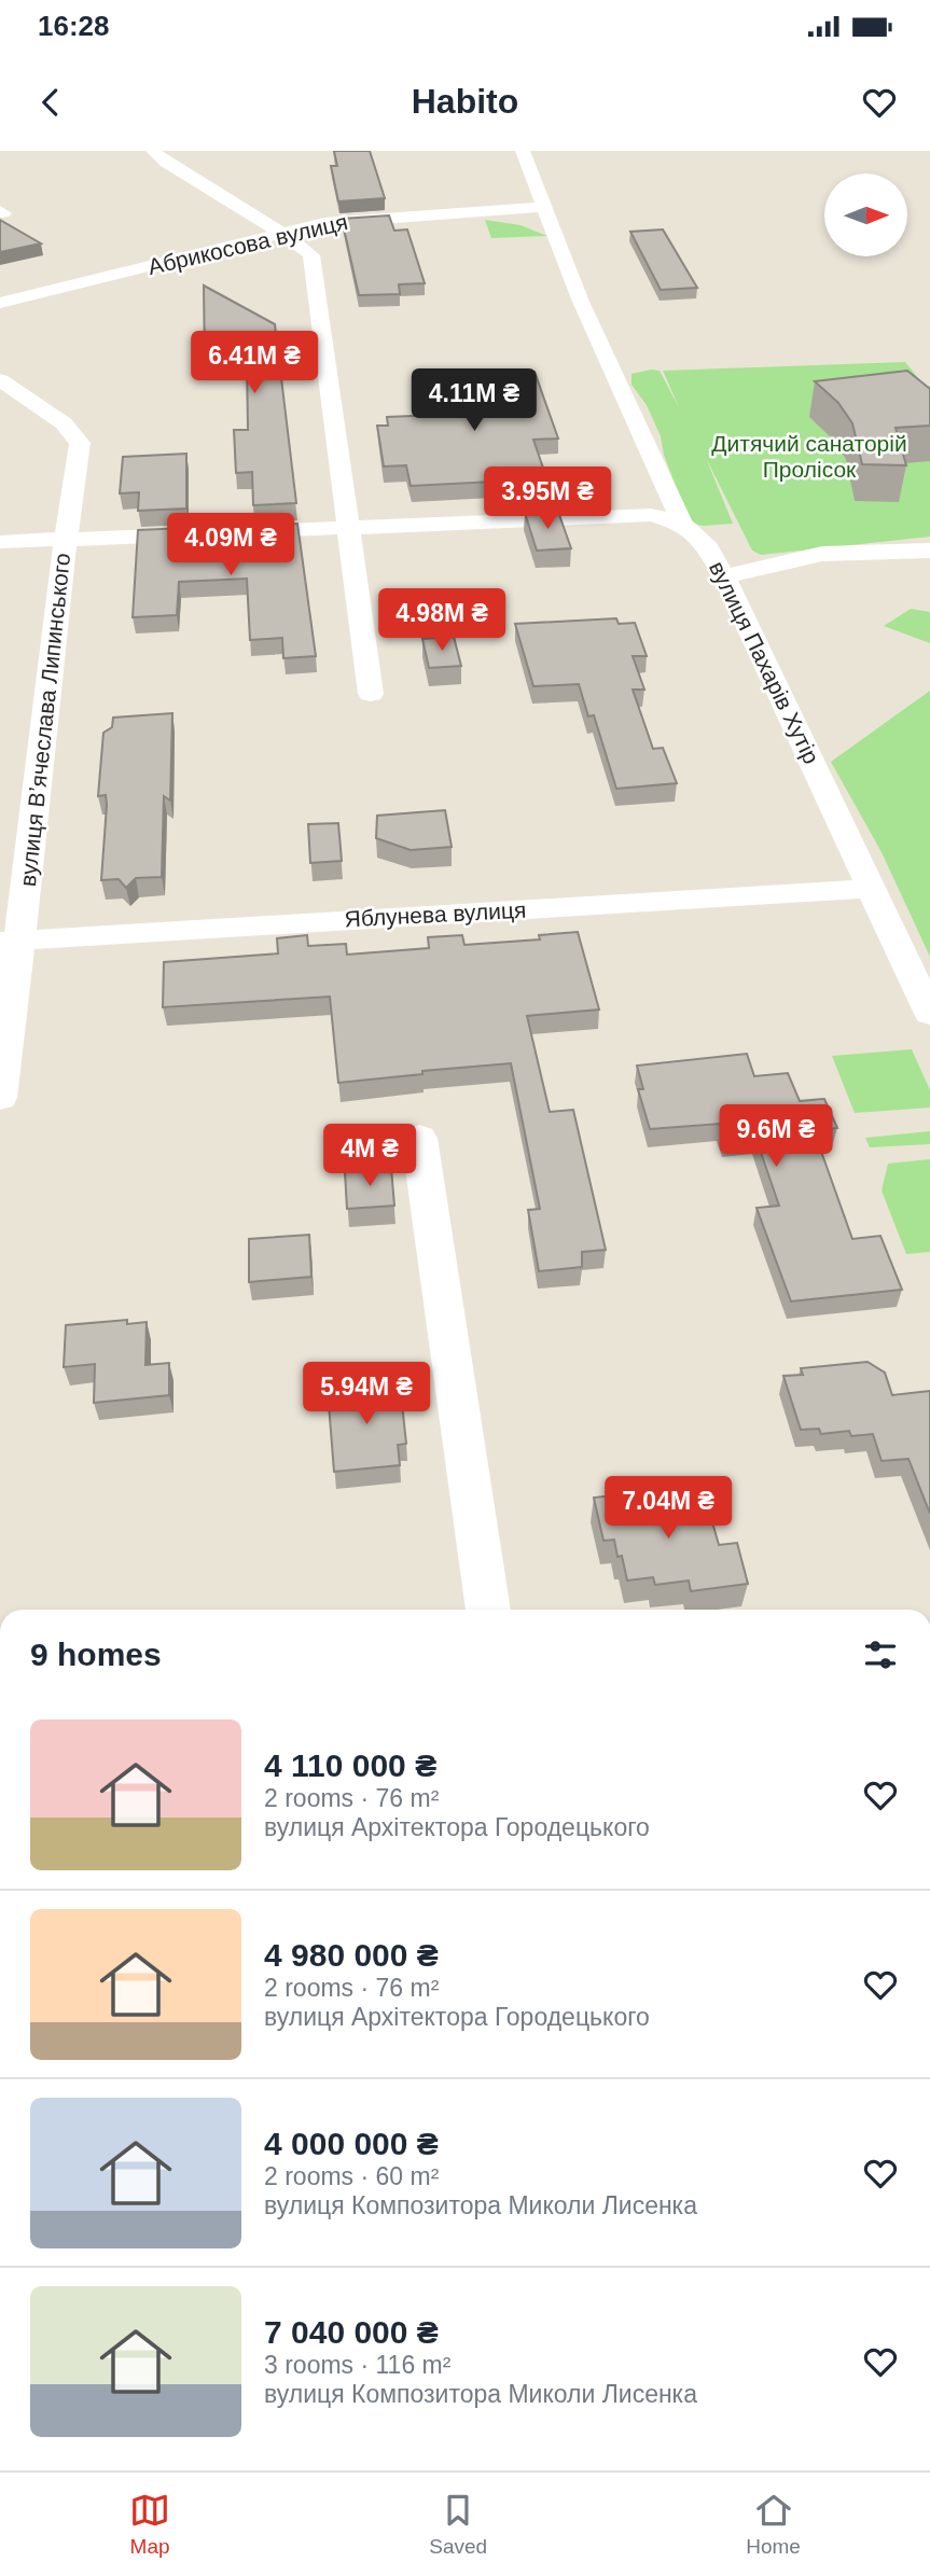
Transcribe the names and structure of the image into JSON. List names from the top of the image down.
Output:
{
  "streets": {
    "street": [
      "Абрикосова вулиця",
      "вулиця Пахарів Хутір",
      "вулиця Вʼячеслава Липинського",
      "Яблунева вулиця"
    ]
  },
  "crossings": [
    ["Абрикосова вулиця", "вулиця Пахарів Хутір"],
    ["вулиця Пахарів Хутір", "Яблунева вулиця"],
    ["вулиця Вʼячеслава Липинського", "Яблунева вулиця"]
  ],
  "parks": ["Дитячий санаторій Пролісок"],
  "north": "right",
  "page": {
    "status": "16:28",
    "header": "Habito",
    "price": [
      "6.41M ₴",
      "4.11M ₴",
      "3.95M ₴",
      "4.09M ₴",
      "4.98M ₴",
      "9.6M ₴",
      "4M ₴",
      "5.94M ₴",
      "7.04M ₴"
    ],
    "heading": "9 homes",
    "list": [
      {
        "name": "4 110 000 ₴",
        "note": "2 rooms · 76 m² · вулиця Архітектора Городецького"
      },
      {
        "name": "4 980 000 ₴",
        "note": "2 rooms · 76 m² · вулиця Архітектора Городецького"
      },
      {
        "name": "4 000 000 ₴",
        "note": "2 rooms · 60 m² · вулиця Композитора Миколи Лисенка"
      },
      {
        "name": "7 040 000 ₴",
        "note": "3 rooms · 116 m² · вулиця Композитора Миколи Лисенка"
      }
    ],
    "tabs": ["Map", "Saved", "Home"]
  }
}
